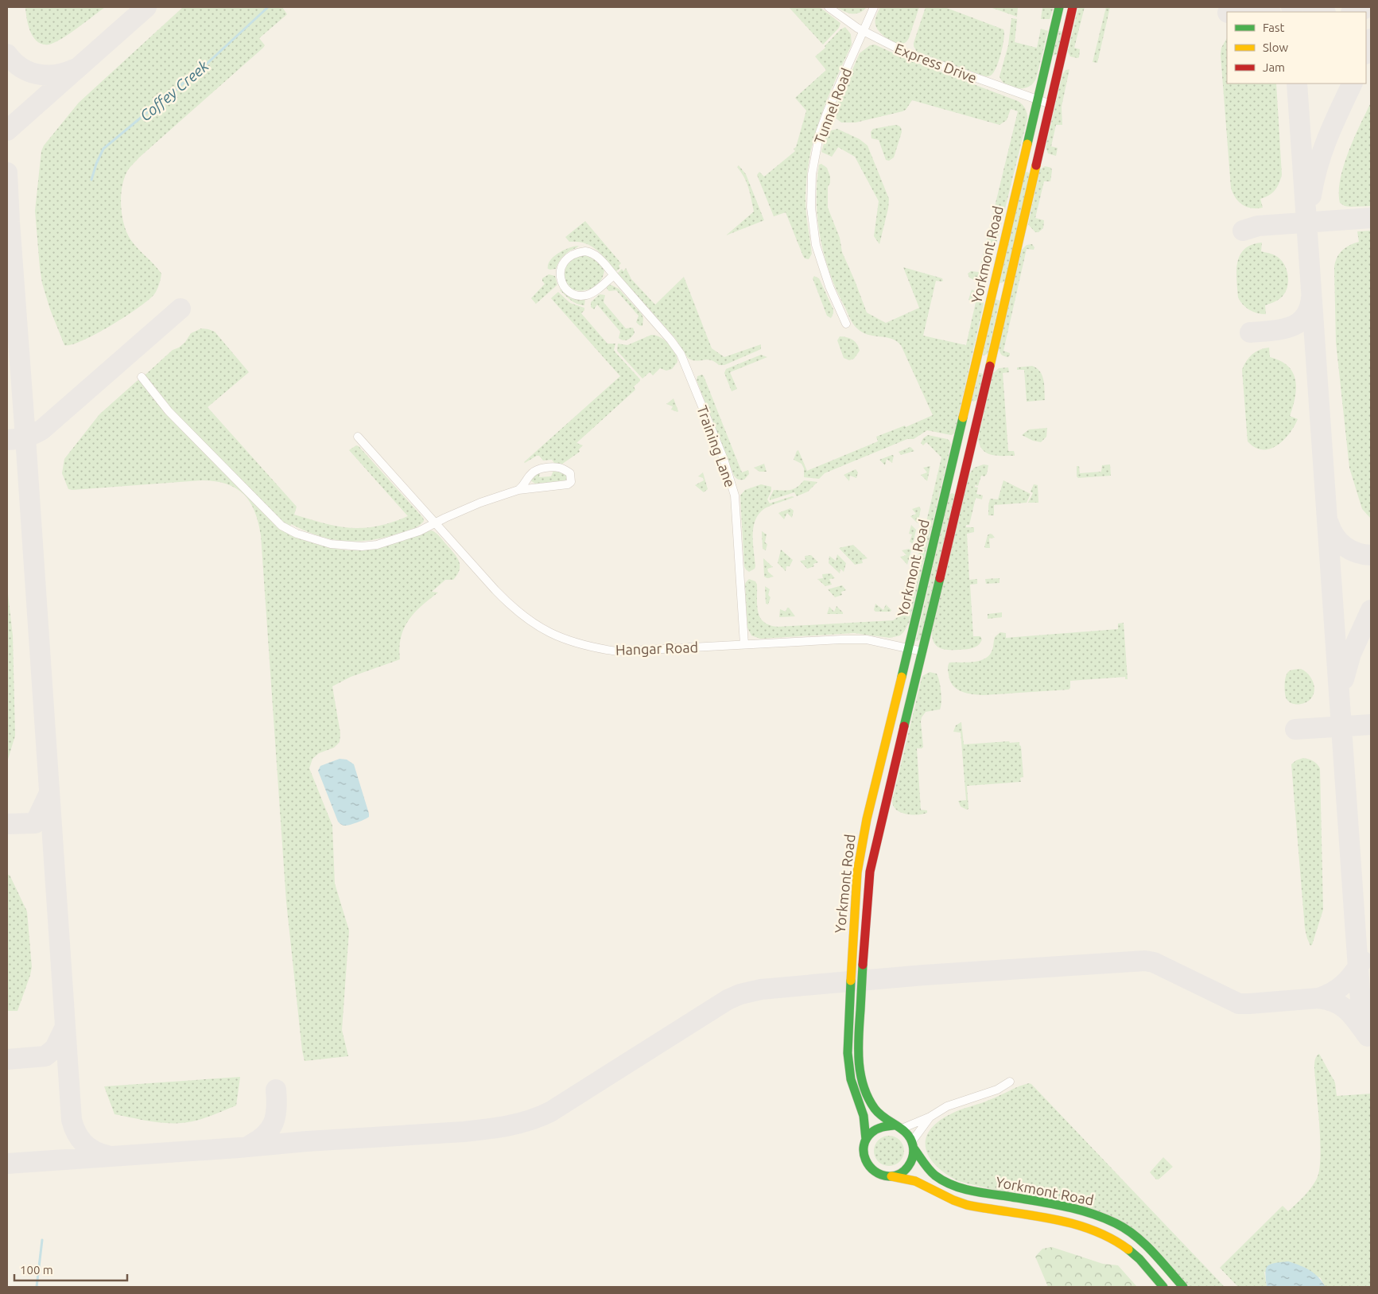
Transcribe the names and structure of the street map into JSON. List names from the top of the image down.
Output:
{
  "streets": {
    "street": [
      "Express Drive",
      "Tunnel Road",
      "Yorkmont Road",
      "Training Lane",
      "Hangar Road"
    ]
  },
  "crossings": [
    ["Express Drive", "Tunnel Road"],
    ["Express Drive", "Yorkmont Road"],
    ["Yorkmont Road", "Hangar Road"],
    ["Training Lane", "Hangar Road"]
  ],
  "water": ["Coffey Creek"],
  "legend": ["Fast", "Slow", "Jam"],
  "scale_bar": "100 m"
}
